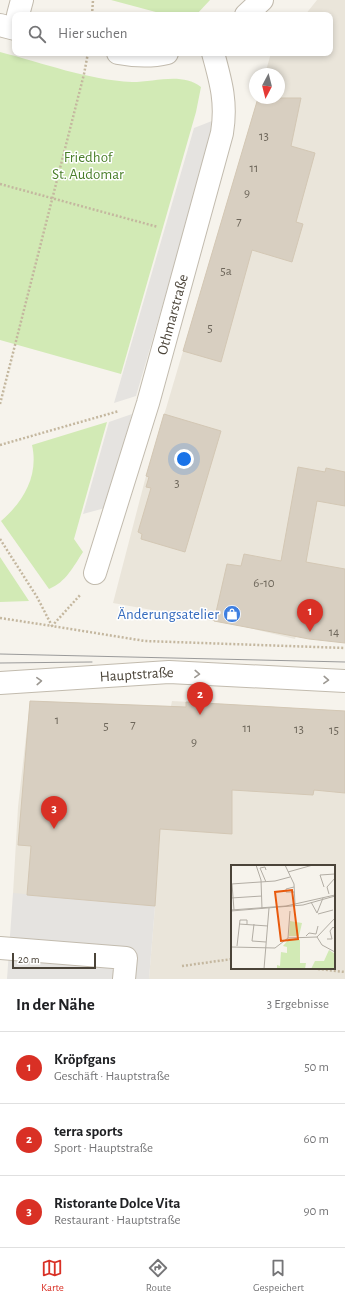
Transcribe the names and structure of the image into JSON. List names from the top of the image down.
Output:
{
  "streets": {
    "street": ["Othmarstraße", "Hauptstraße"]
  },
  "one_way": ["Hauptstraße"],
  "parks": ["Friedhof St. Audomar"],
  "places": {
    "shop": ["Änderungsatelier"]
  },
  "house_numbers": [
    "13",
    "11",
    "9",
    "7",
    "5a",
    "5",
    "3",
    "6-10",
    "14",
    "1",
    "7",
    "5",
    "11",
    "13",
    "15",
    "9"
  ],
  "scale_bar": "20 m",
  "north": "bottom",
  "page": {
    "search": "Hier suchen",
    "pins": ["1", "2", "3"],
    "scale": "20 m",
    "heading": ["In der Nähe", "3 Ergebnisse"],
    "list": [
      {
        "mark": "1",
        "name": "Kröpfgans",
        "note": "Geschäft · Hauptstraße",
        "value": "50 m"
      },
      {
        "mark": "2",
        "name": "terra sports",
        "note": "Sport · Hauptstraße",
        "value": "60 m"
      },
      {
        "mark": "3",
        "name": "Ristorante Dolce Vita",
        "note": "Restaurant · Hauptstraße",
        "value": "90 m"
      }
    ],
    "nav": ["Karte", "Route", "Gespeichert"]
  }
}
